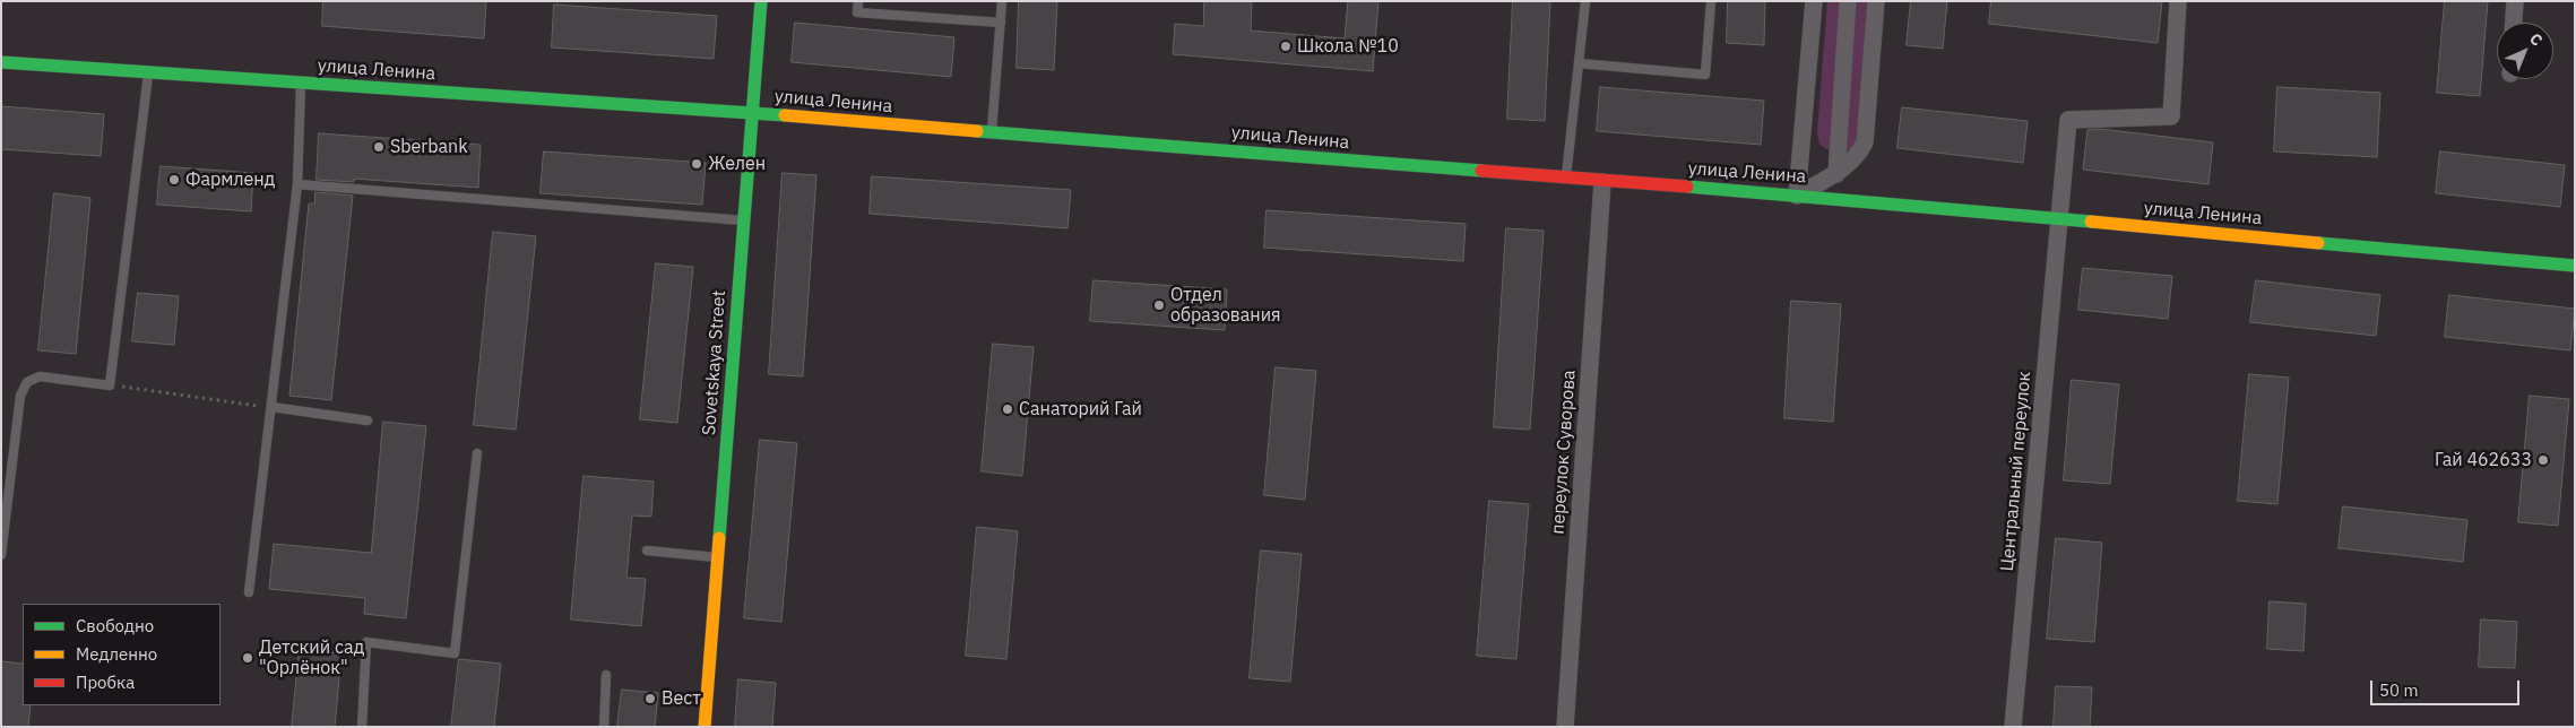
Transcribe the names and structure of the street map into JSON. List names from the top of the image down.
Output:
{
  "streets": {
    "street": [
      "улица Ленина",
      "Sovetskaya Street",
      "переулок Суворова",
      "Центральный переулок"
    ]
  },
  "crossings": [
    ["улица Ленина", "Sovetskaya Street"],
    ["улица Ленина", "переулок Суворова"],
    ["улица Ленина", "Центральный переулок"]
  ],
  "places": [
    "Школа №10",
    "Sberbank",
    "Желен",
    "Фармленд",
    "Отдел образования",
    "Санаторий Гай",
    "Гай 462633",
    "Детский сад \"Орлёнок\"",
    "Вест"
  ],
  "legend": ["Свободно", "Медленно", "Пробка"],
  "scale_bar": "50 m",
  "north": "top right"
}
